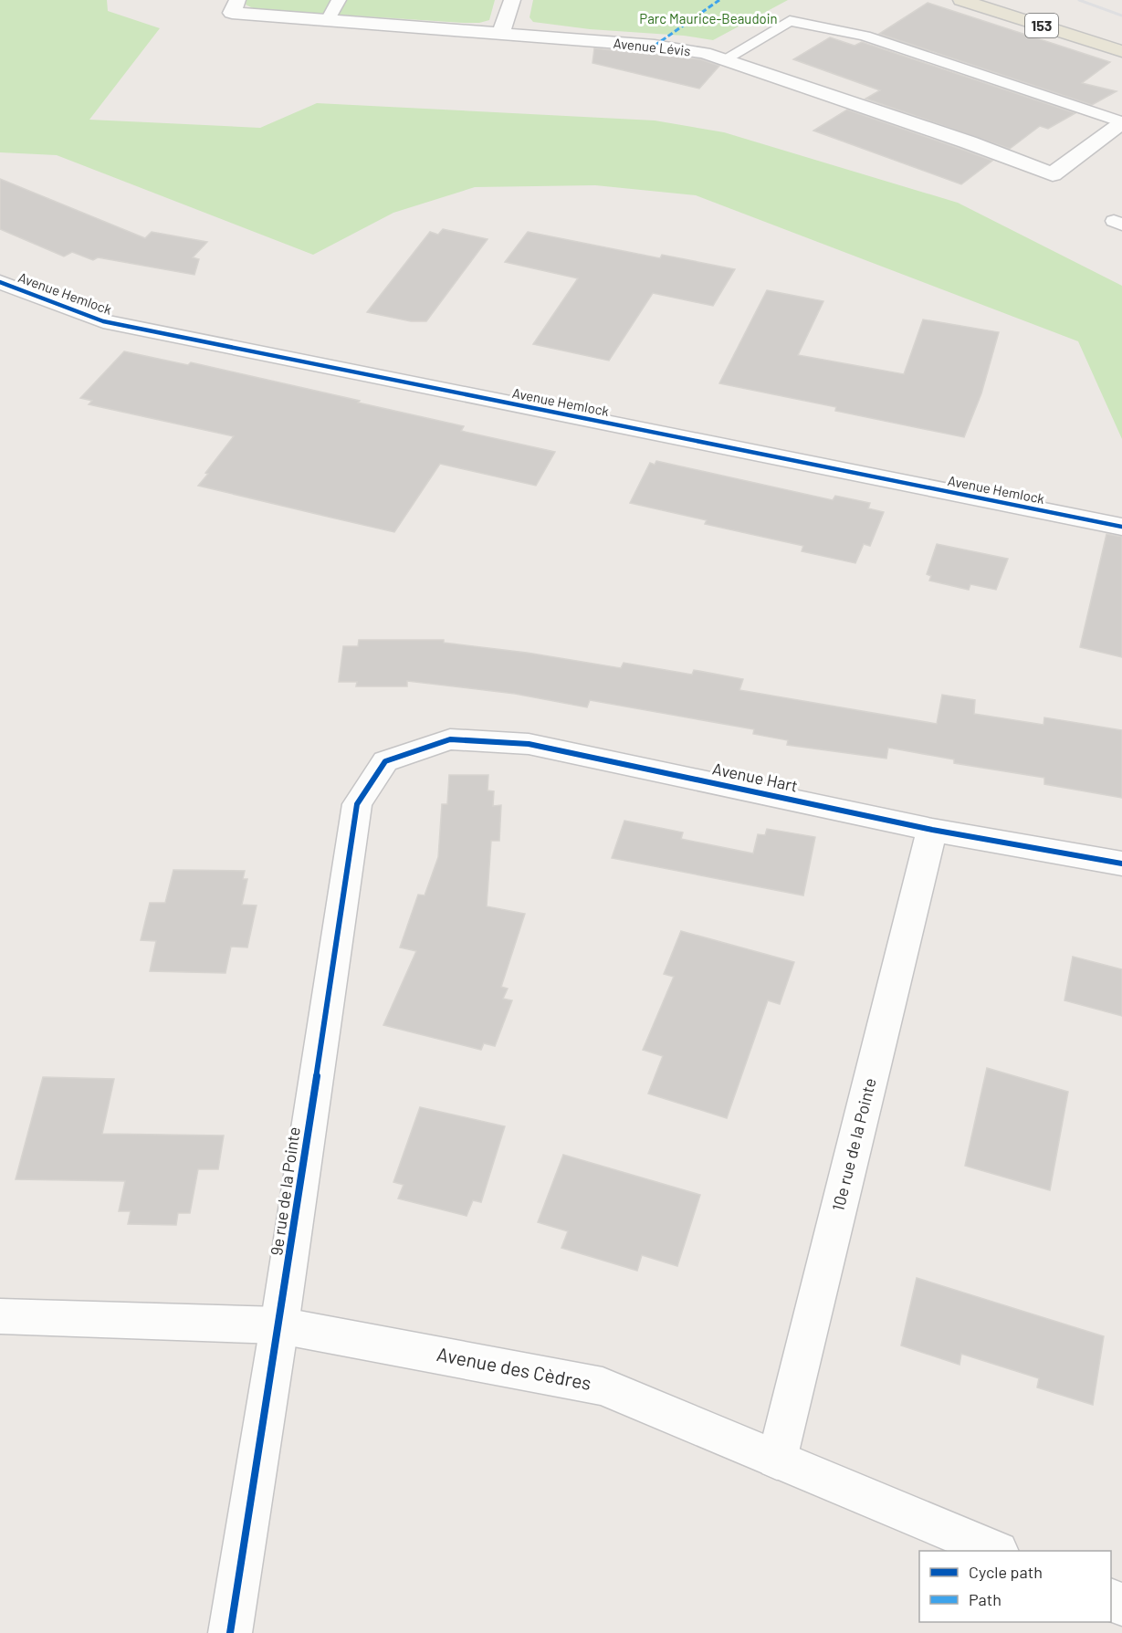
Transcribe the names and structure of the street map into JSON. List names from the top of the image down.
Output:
{
  "streets": {
    "main road": ["153"],
    "street": [
      "Avenue Lévis",
      "Avenue Hemlock",
      "Avenue Hart",
      "10e rue de la Pointe",
      "9e rue de la Pointe",
      "Avenue des Cèdres"
    ]
  },
  "crossings": [
    ["Avenue Hart", "10e rue de la Pointe"],
    ["Avenue Hart", "9e rue de la Pointe"],
    ["10e rue de la Pointe", "Avenue des Cèdres"],
    ["9e rue de la Pointe", "Avenue des Cèdres"]
  ],
  "parks": ["Parc Maurice-Beaudoin"],
  "legend": ["Cycle path", "Path"]
}
